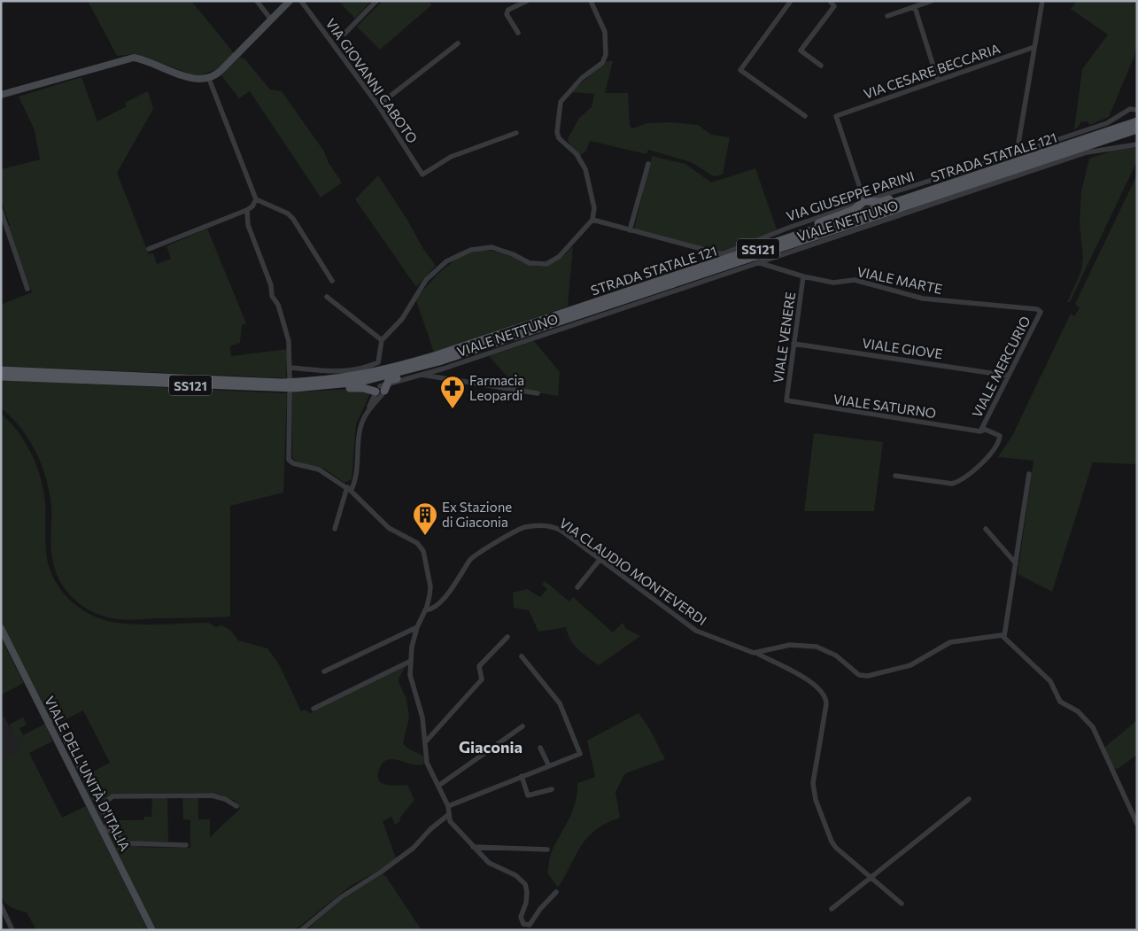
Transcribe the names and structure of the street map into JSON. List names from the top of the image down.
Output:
{
  "streets": {
    "main road": ["STRADA STATALE 121", "SS121"],
    "street": [
      "VIA CESARE BECCARIA",
      "VIA GIOVANNI CABOTO",
      "VIA GIUSEPPE PARINI",
      "VIALE NETTUNO",
      "VIALE MARTE",
      "VIALE VENERE",
      "VIALE GIOVE",
      "VIALE MERCURIO",
      "VIALE SATURNO",
      "VIA CLAUDIO MONTEVERDI",
      "VIALE DELL'UNITÀ D'ITALIA"
    ]
  },
  "crossings": [
    ["VIA CESARE BECCARIA", "VIA GIUSEPPE PARINI"],
    ["STRADA STATALE 121", "VIALE NETTUNO"],
    ["STRADA STATALE 121", "SS121"],
    ["VIALE NETTUNO", "SS121"],
    ["VIALE NETTUNO", "VIALE MARTE"],
    ["VIALE MARTE", "VIALE VENERE"],
    ["VIALE MARTE", "VIALE MERCURIO"],
    ["VIALE VENERE", "VIALE GIOVE"],
    ["VIALE VENERE", "VIALE SATURNO"],
    ["VIALE GIOVE", "VIALE MERCURIO"],
    ["VIALE MERCURIO", "VIALE SATURNO"]
  ],
  "districts": ["Giaconia"],
  "places": {
    "pharmacy": ["Farmacia Leopardi"],
    "building": ["Ex Stazione di Giaconia"]
  }
}
